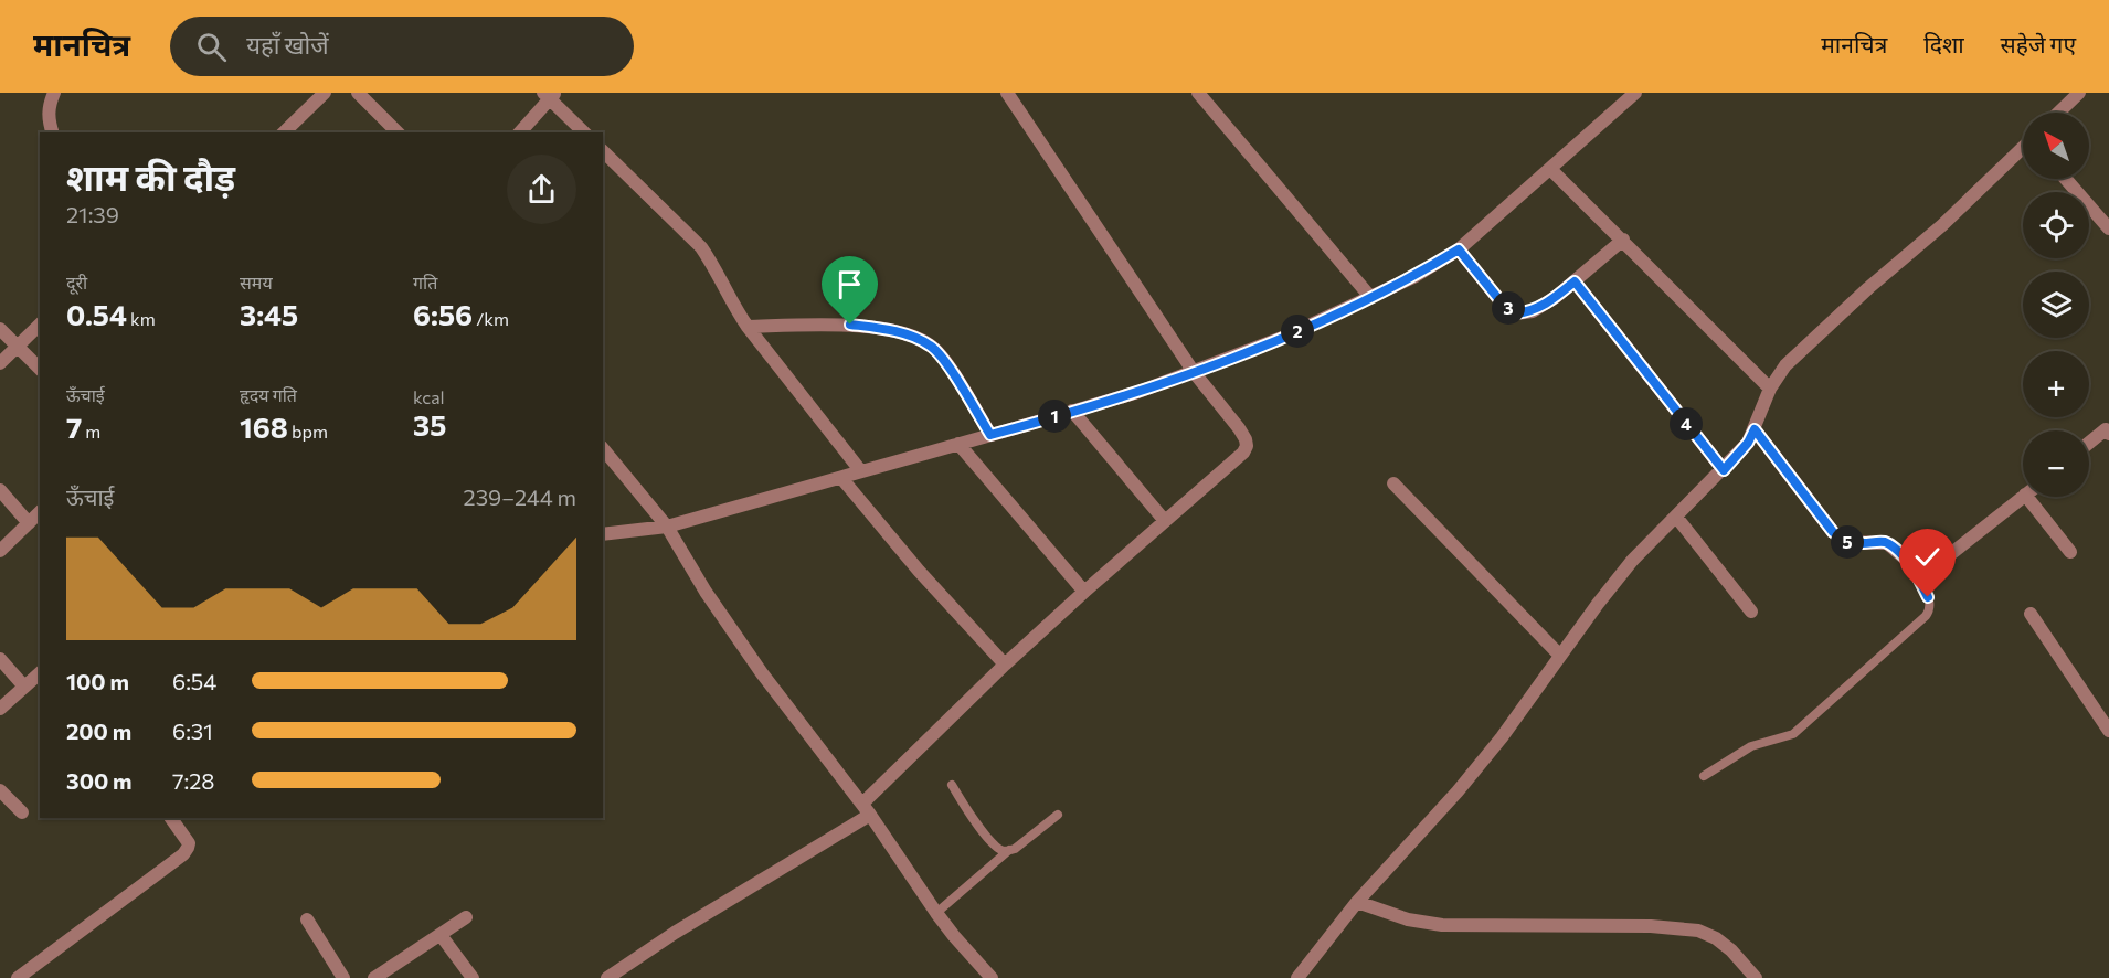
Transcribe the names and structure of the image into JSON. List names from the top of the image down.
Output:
{
  "north": "top left",
  "page": {
    "header": "मानचित्र",
    "search": "यहाँ खोजें",
    "nav": ["मानचित्र", "दिशा", "सहेजे गए"],
    "map_buttons": ["+", "−"],
    "heading": ["शाम की दौड़", "21:39"],
    "stats": [
      ["दूरी", "0.54 km"],
      ["समय", "3:45"],
      ["गति", "6:56 /km"],
      ["ऊँचाई", "7 m"],
      ["हृदय गति", "168 bpm"],
      ["kcal", "35"]
    ],
    "pins": [
      "3",
      "2",
      "1",
      "4",
      "5"
    ],
    "chart": ["ऊँचाई", "239–244 m"],
    "list": [
      {
        "name": "100 m",
        "note": "6:54"
      },
      {
        "name": "200 m",
        "note": "6:31"
      },
      {
        "name": "300 m",
        "note": "7:28"
      }
    ]
  }
}
